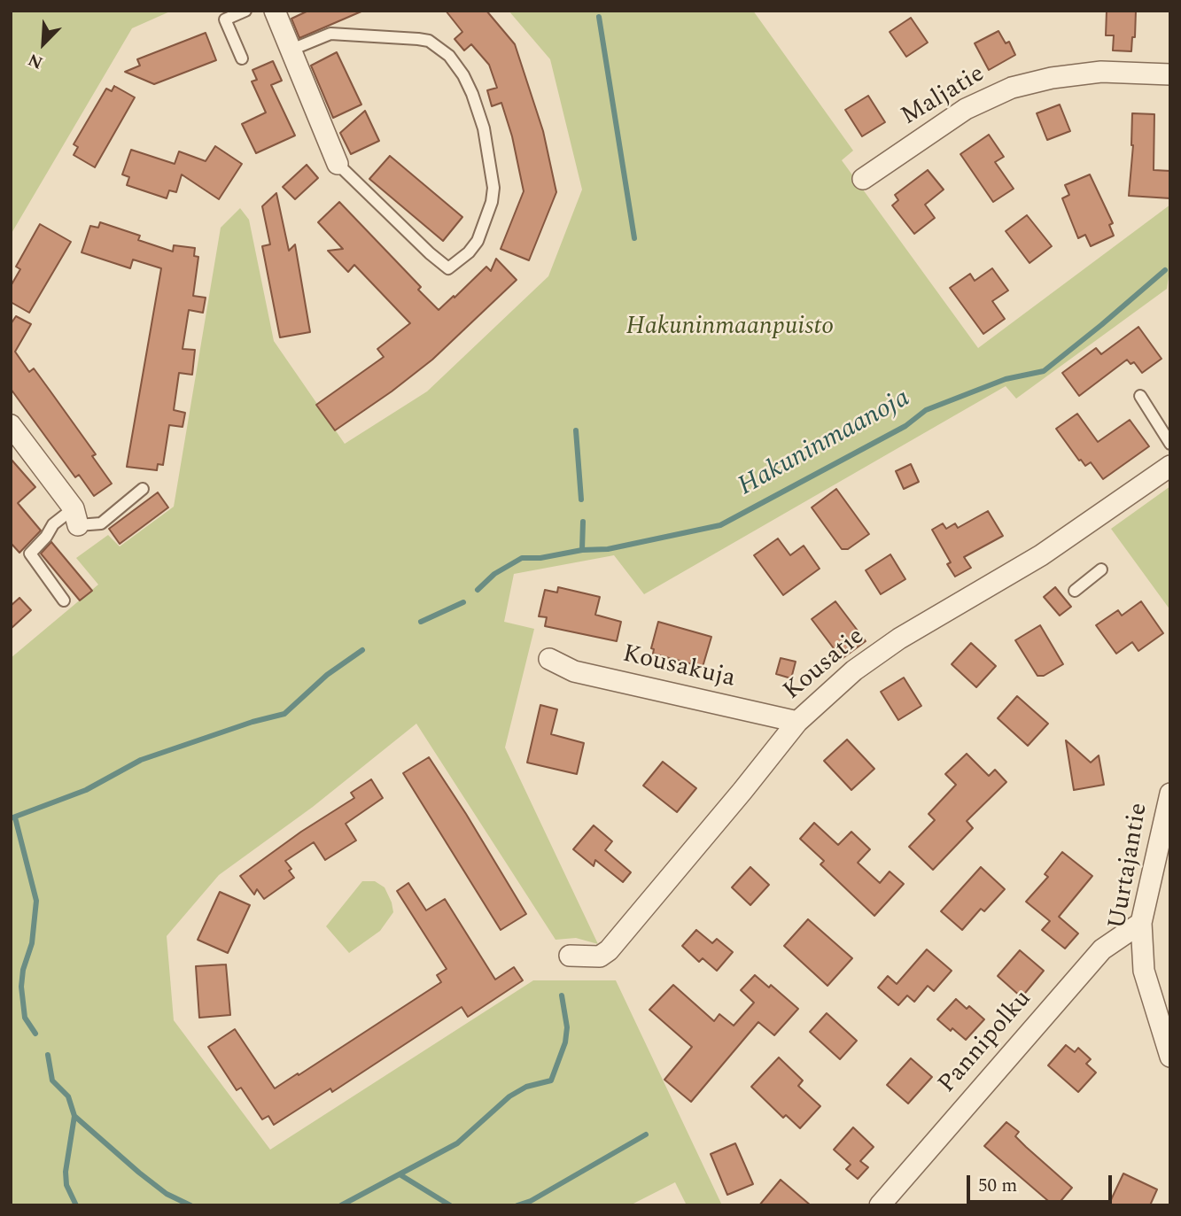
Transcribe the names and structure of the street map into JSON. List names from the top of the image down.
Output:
{
  "streets": {
    "street": [
      "Maljatie",
      "Kousatie",
      "Kousakuja",
      "Uurtajantie",
      "Pannipolku"
    ]
  },
  "crossings": [
    ["Kousatie", "Kousakuja"],
    ["Uurtajantie", "Pannipolku"]
  ],
  "water": ["Hakuninmaanoja"],
  "parks": ["Hakuninmaanpuisto"],
  "scale_bar": "50 m",
  "north": "bottom left"
}
